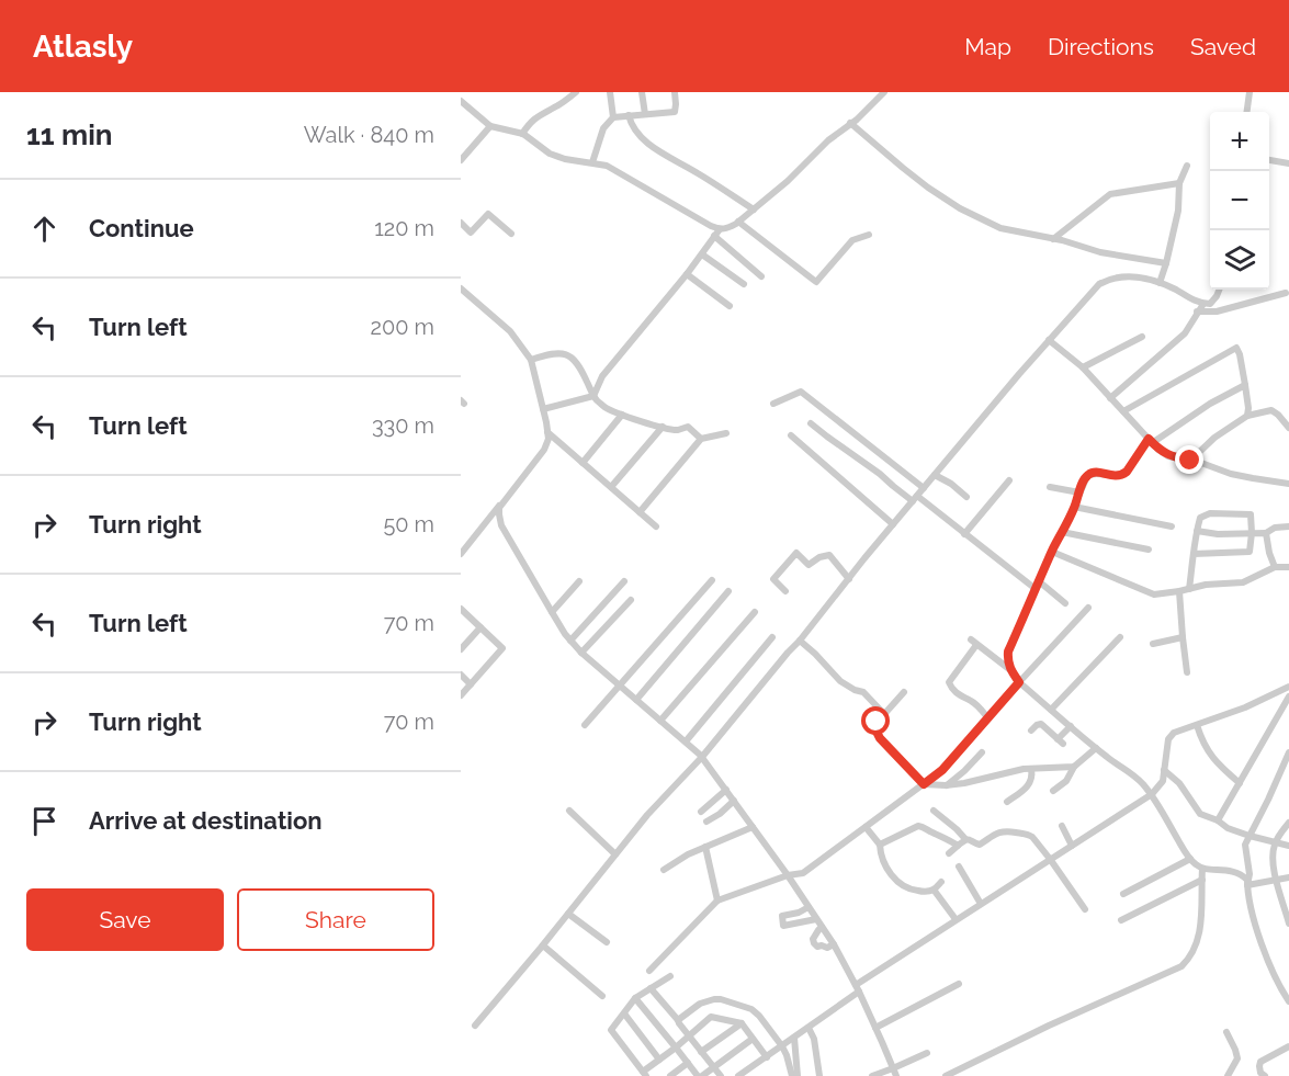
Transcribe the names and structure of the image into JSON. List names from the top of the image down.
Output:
{
  "page": {
    "header": "Atlasly",
    "nav": ["Map", "Directions", "Saved"],
    "heading": ["11 min", "Walk · 840 m"],
    "map_buttons": ["+", "−"],
    "list": [
      ["Continue", "120 m"],
      ["Turn left", "200 m"],
      ["Turn left", "330 m"],
      ["Turn right", "50 m"],
      ["Turn left", "70 m"],
      ["Turn right", "70 m"],
      "Arrive at destination"
    ],
    "buttons": ["Save", "Share"]
  }
}
